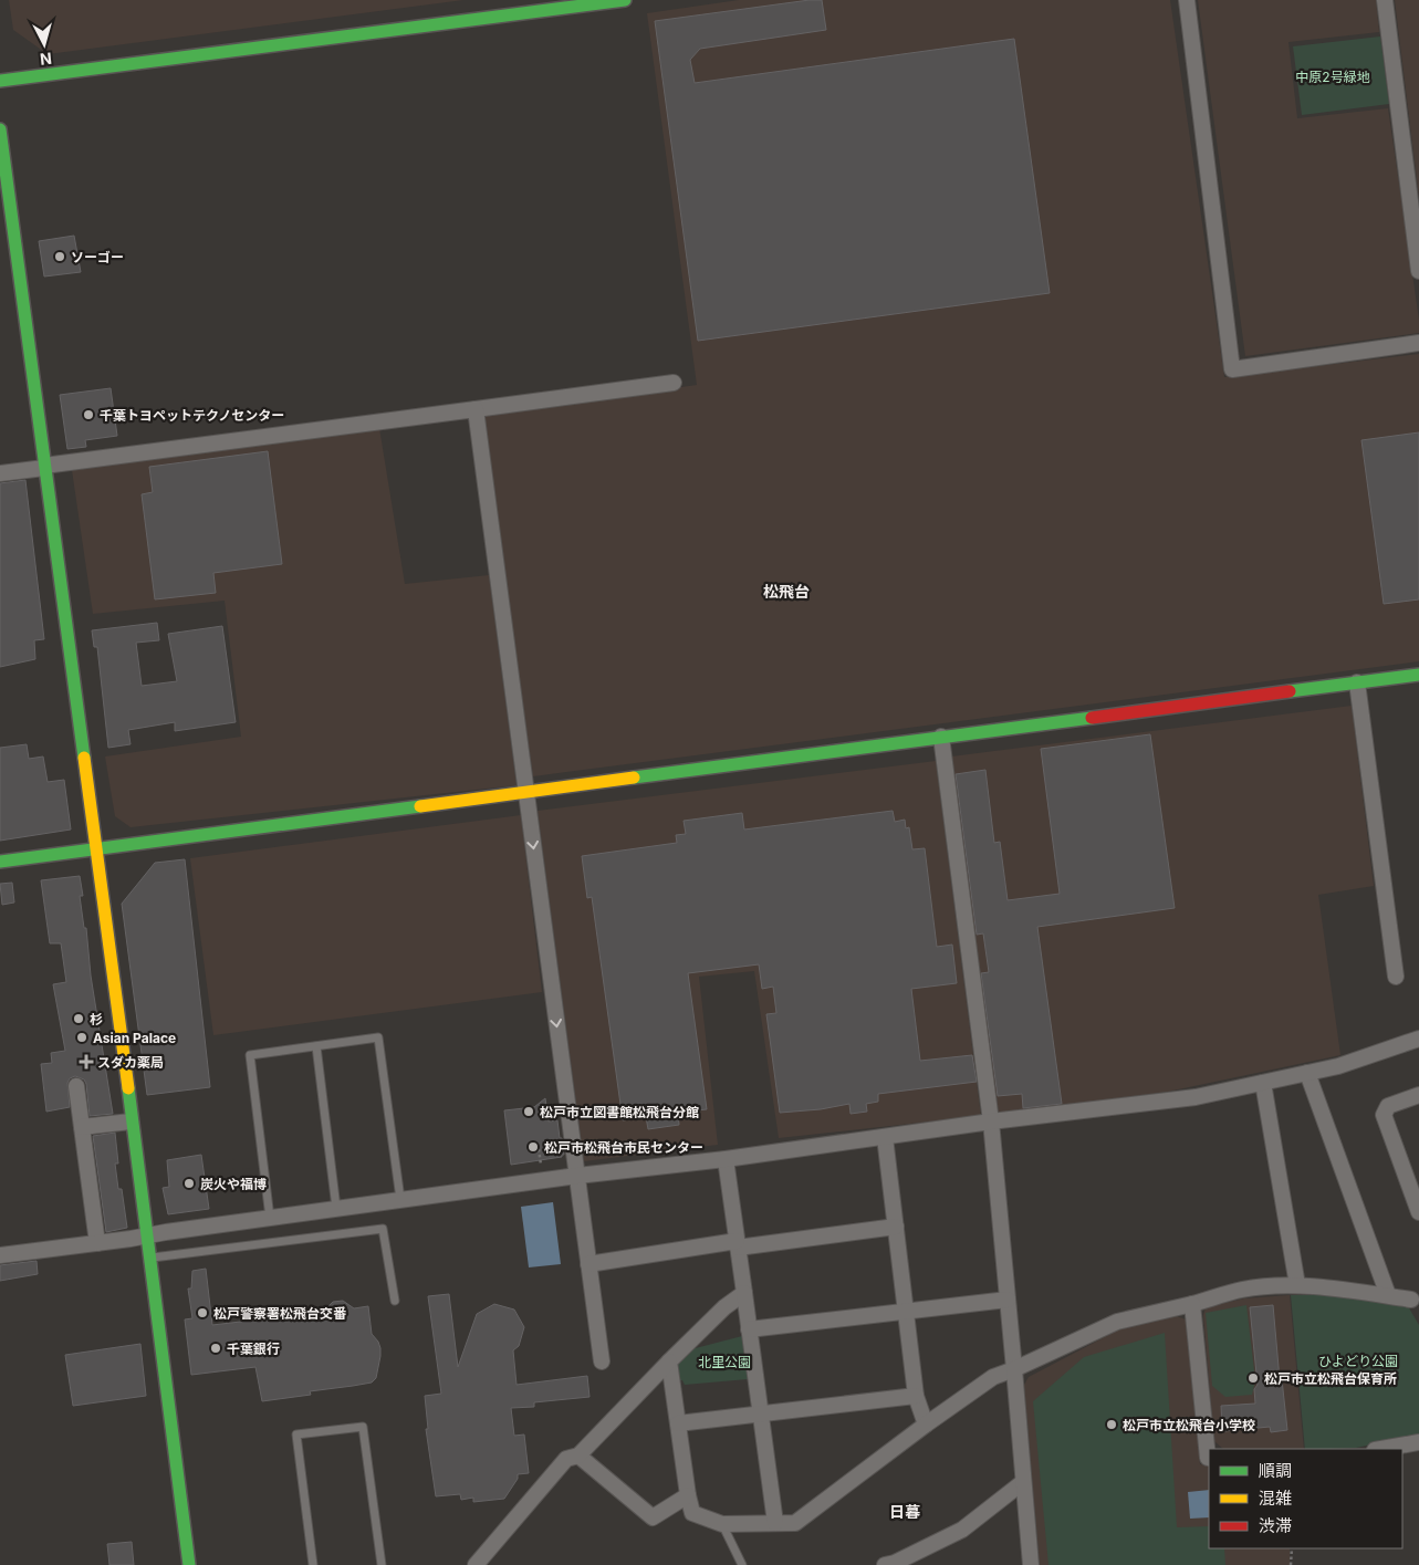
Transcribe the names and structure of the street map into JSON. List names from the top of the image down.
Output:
{
  "districts": ["松飛台", "日暮"],
  "parks": ["中原2号緑地", "ひよどり公園", "北里公園"],
  "places": {
    "other": [
      "ソーゴー",
      "千葉トヨペットテクノセンター",
      "杉",
      "Asian Palace",
      "松戸市立図書館松飛台分館",
      "松戸市松飛台市民センター",
      "炭火や福博",
      "松戸警察署松飛台交番",
      "千葉銀行",
      "松戸市立松飛台保育所",
      "松戸市立松飛台小学校"
    ],
    "health": ["スダカ薬局"]
  },
  "legend": ["順調", "混雑", "渋滞"],
  "north": "bottom"
}
